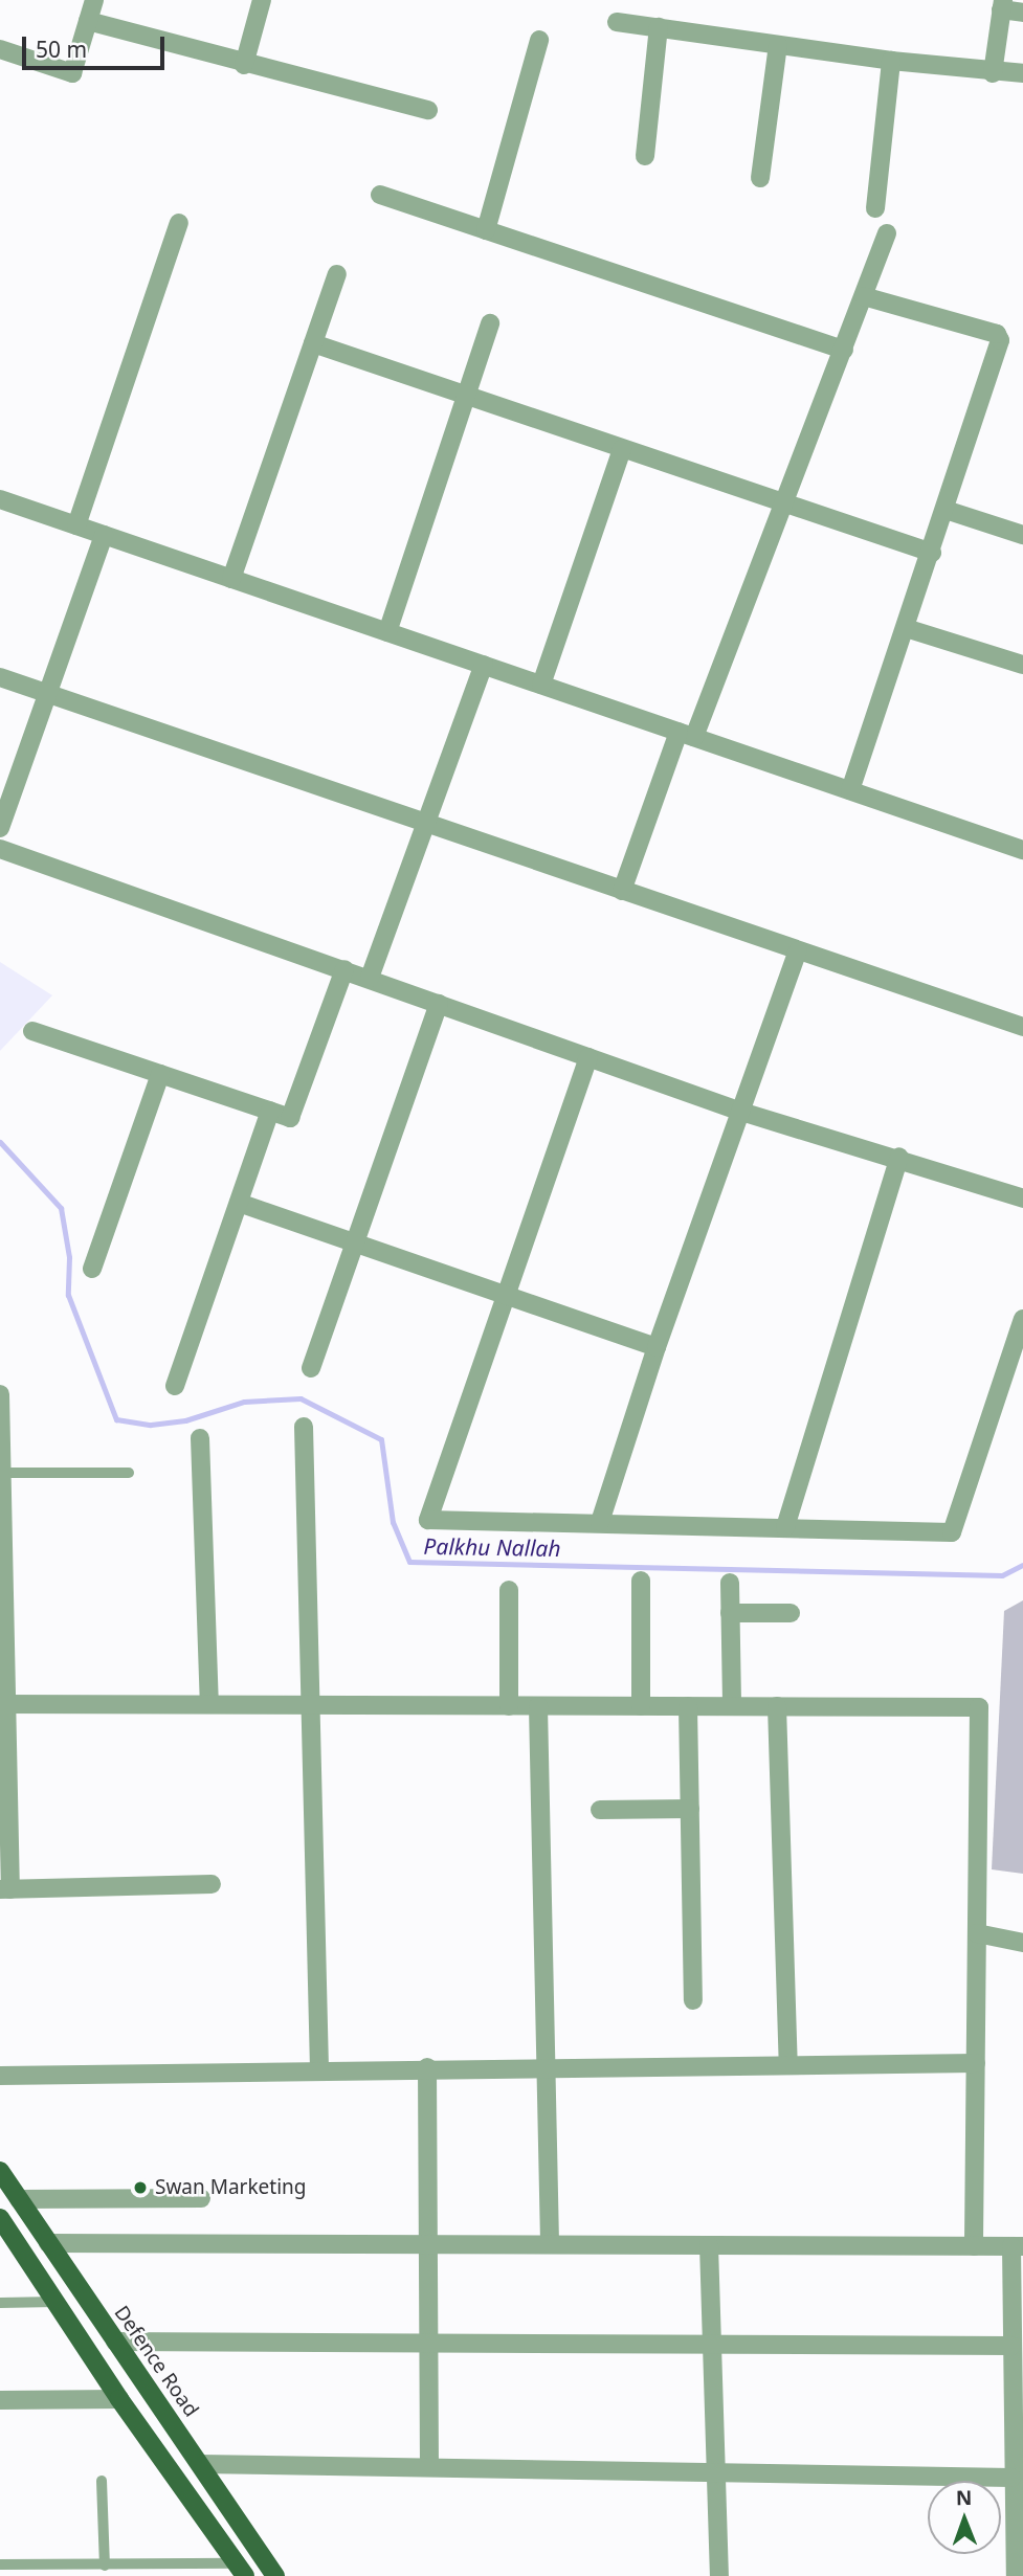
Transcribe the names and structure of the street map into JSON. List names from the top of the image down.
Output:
{
  "streets": {
    "main road": ["Defence Road"]
  },
  "water": ["Palkhu Nallah"],
  "places": ["Swan Marketing"],
  "scale_bar": "50 m",
  "north": "top"
}
